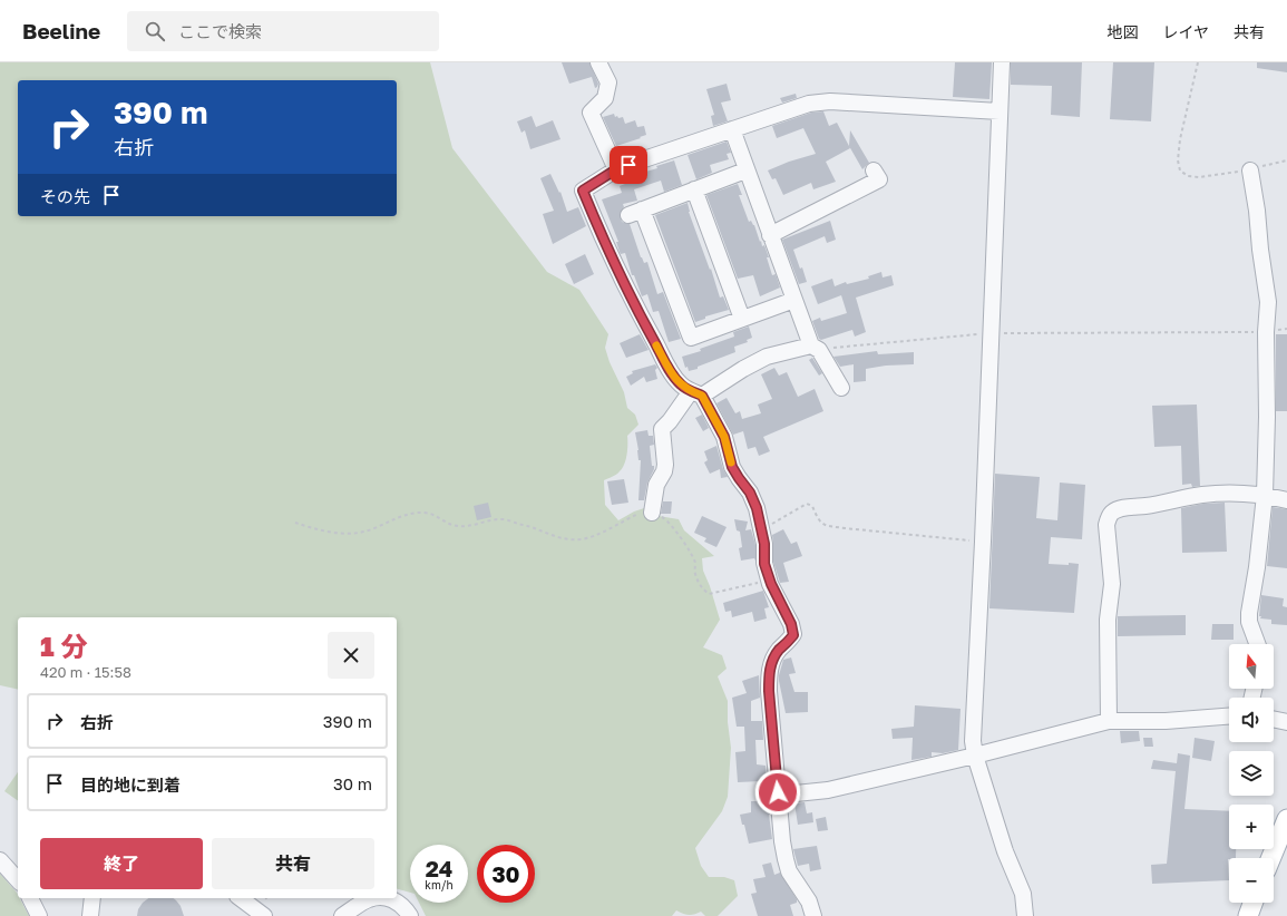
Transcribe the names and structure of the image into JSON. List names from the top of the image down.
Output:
{
  "north": "top",
  "page": {
    "header": "Beeline",
    "search": "ここで検索",
    "nav": ["地図", "レイヤ", "共有"],
    "turn": ["390 m", "右折"],
    "then": "その先",
    "heading": ["1 分", "420 m · 15:58"],
    "map_buttons": ["+", "−"],
    "list": [
      {
        "name": "右折",
        "value": "390 m"
      },
      {
        "name": "目的地に到着",
        "value": "30 m"
      }
    ],
    "buttons": ["終了", "共有"],
    "speed": "24 km/h",
    "limit": "30"
  }
}
